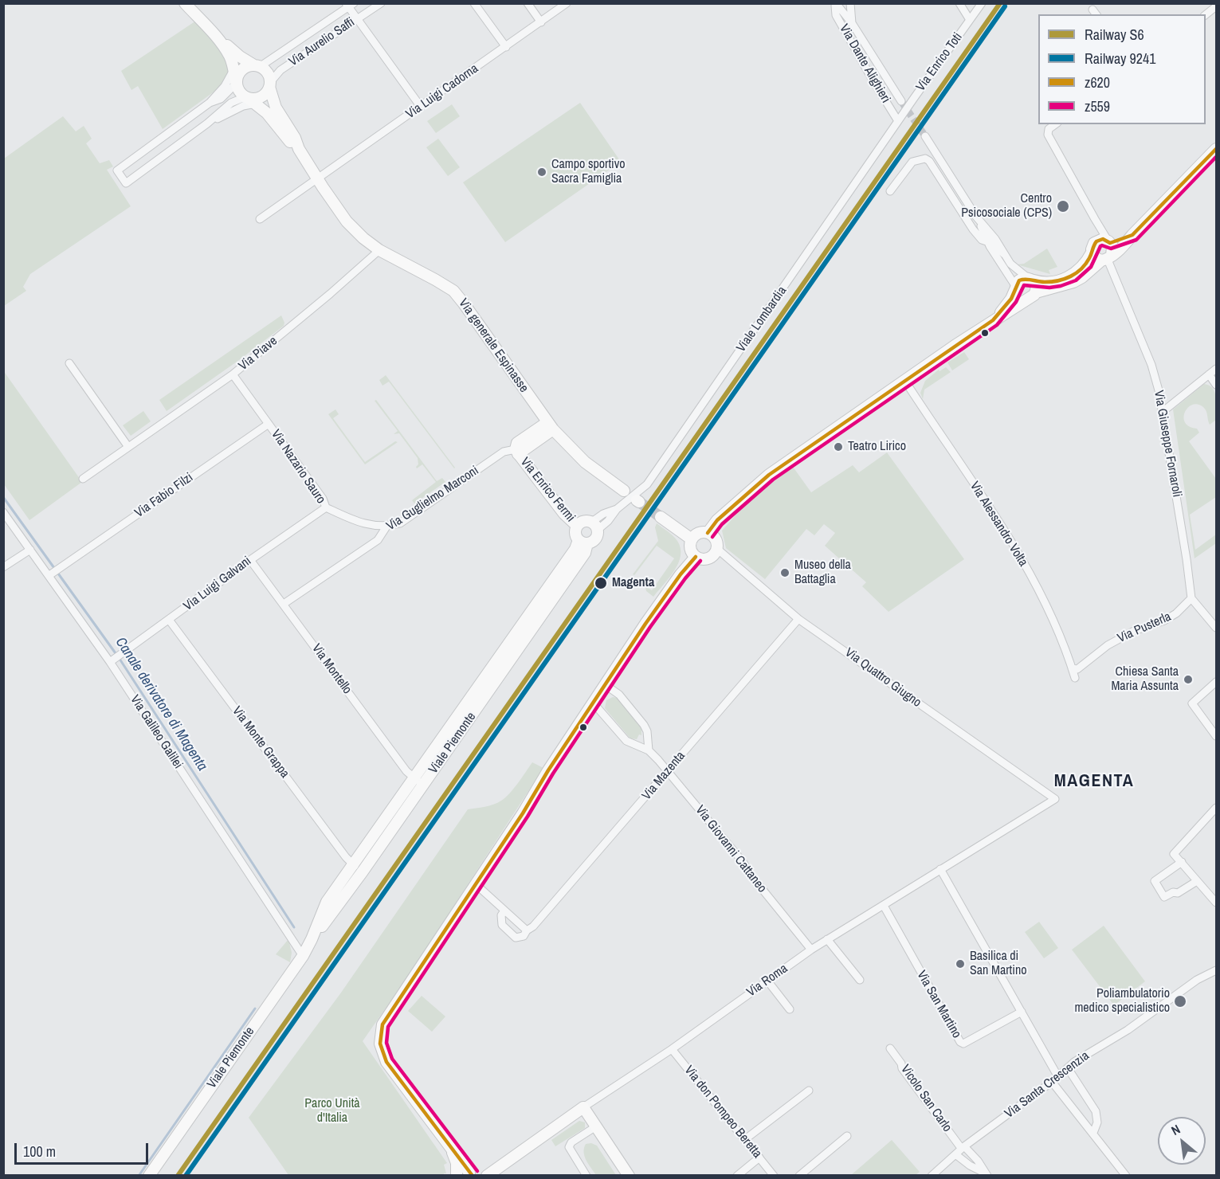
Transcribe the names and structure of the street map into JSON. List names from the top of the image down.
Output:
{
  "streets": {
    "street": [
      "Via Aurelio Saffi",
      "Via Enrico Toti",
      "Via Dante Alighieri",
      "Via Luigi Cadorna",
      "Viale Lombardia",
      "Via generale Espinasse",
      "Via Piave",
      "Via Giuseppe Fornaroli",
      "Via Nazario Sauro",
      "Via Enrico Fermi",
      "Via Fabio Filzi",
      "Via Guglielmo Marconi",
      "Via Alessandro Volta",
      "Via Luigi Galvani",
      "Via Pusterla",
      "Via Montello",
      "Via Quattro Giugno",
      "Via Galileo Galilei",
      "Via Monte Grappa",
      "Viale Piemonte",
      "Via Mazenta",
      "Via Giovanni Cattaneo",
      "Via Roma",
      "Via San Martino",
      "Via Santa Crescenzia",
      "Vicolo San Carlo",
      "Via don Pompeo Beretta"
    ]
  },
  "crossings": [
    ["Via Aurelio Saffi", "Via generale Espinasse"],
    ["Via Enrico Toti", "Via Dante Alighieri"],
    ["Via Enrico Toti", "Viale Lombardia"],
    ["Via Dante Alighieri", "Viale Lombardia"],
    ["Via Luigi Cadorna", "Via generale Espinasse"],
    ["Viale Lombardia", "Via Enrico Fermi"],
    ["Viale Lombardia", "Viale Piemonte"],
    ["Via generale Espinasse", "Via Piave"],
    ["Via generale Espinasse", "Via Guglielmo Marconi"],
    ["Via Piave", "Via Nazario Sauro"],
    ["Via Giuseppe Fornaroli", "Via Pusterla"],
    ["Via Nazario Sauro", "Via Fabio Filzi"],
    ["Via Nazario Sauro", "Via Guglielmo Marconi"],
    ["Via Nazario Sauro", "Via Luigi Galvani"],
    ["Via Enrico Fermi", "Via Guglielmo Marconi"],
    ["Via Enrico Fermi", "Viale Piemonte"],
    ["Via Fabio Filzi", "Via Galileo Galilei"],
    ["Via Guglielmo Marconi", "Via Montello"],
    ["Via Alessandro Volta", "Via Pusterla"],
    ["Via Luigi Galvani", "Via Montello"],
    ["Via Luigi Galvani", "Via Galileo Galilei"],
    ["Via Luigi Galvani", "Via Monte Grappa"],
    ["Via Montello", "Viale Piemonte"],
    ["Via Quattro Giugno", "Via Mazenta"],
    ["Via Quattro Giugno", "Via Roma"],
    ["Via Galileo Galilei", "Viale Piemonte"],
    ["Via Monte Grappa", "Viale Piemonte"],
    ["Via Mazenta", "Via Giovanni Cattaneo"],
    ["Via Giovanni Cattaneo", "Via Roma"],
    ["Via Roma", "Via San Martino"],
    ["Via Roma", "Via don Pompeo Beretta"],
    ["Via Santa Crescenzia", "Vicolo San Carlo"]
  ],
  "districts": ["MAGENTA"],
  "water": ["Canale derivatore di Magenta"],
  "parks": ["Parco Unità d'Italia"],
  "places": [
    "Campo sportivo Sacra Famiglia",
    "Centro Psicosociale (CPS)",
    "Teatro Lirico",
    "Museo della Battaglia",
    "Magenta",
    "Chiesa Santa Maria Assunta",
    "Basilica di San Martino",
    "Poliambulatorio medico specialistico"
  ],
  "lines": [
    "rail line S6",
    "rail line 9241",
    "transit line z620",
    "transit line z559"
  ],
  "legend": [
    "Railway S6",
    "Railway 9241",
    "z620",
    "z559"
  ],
  "scale_bar": "100 m",
  "north": "top left"
}
